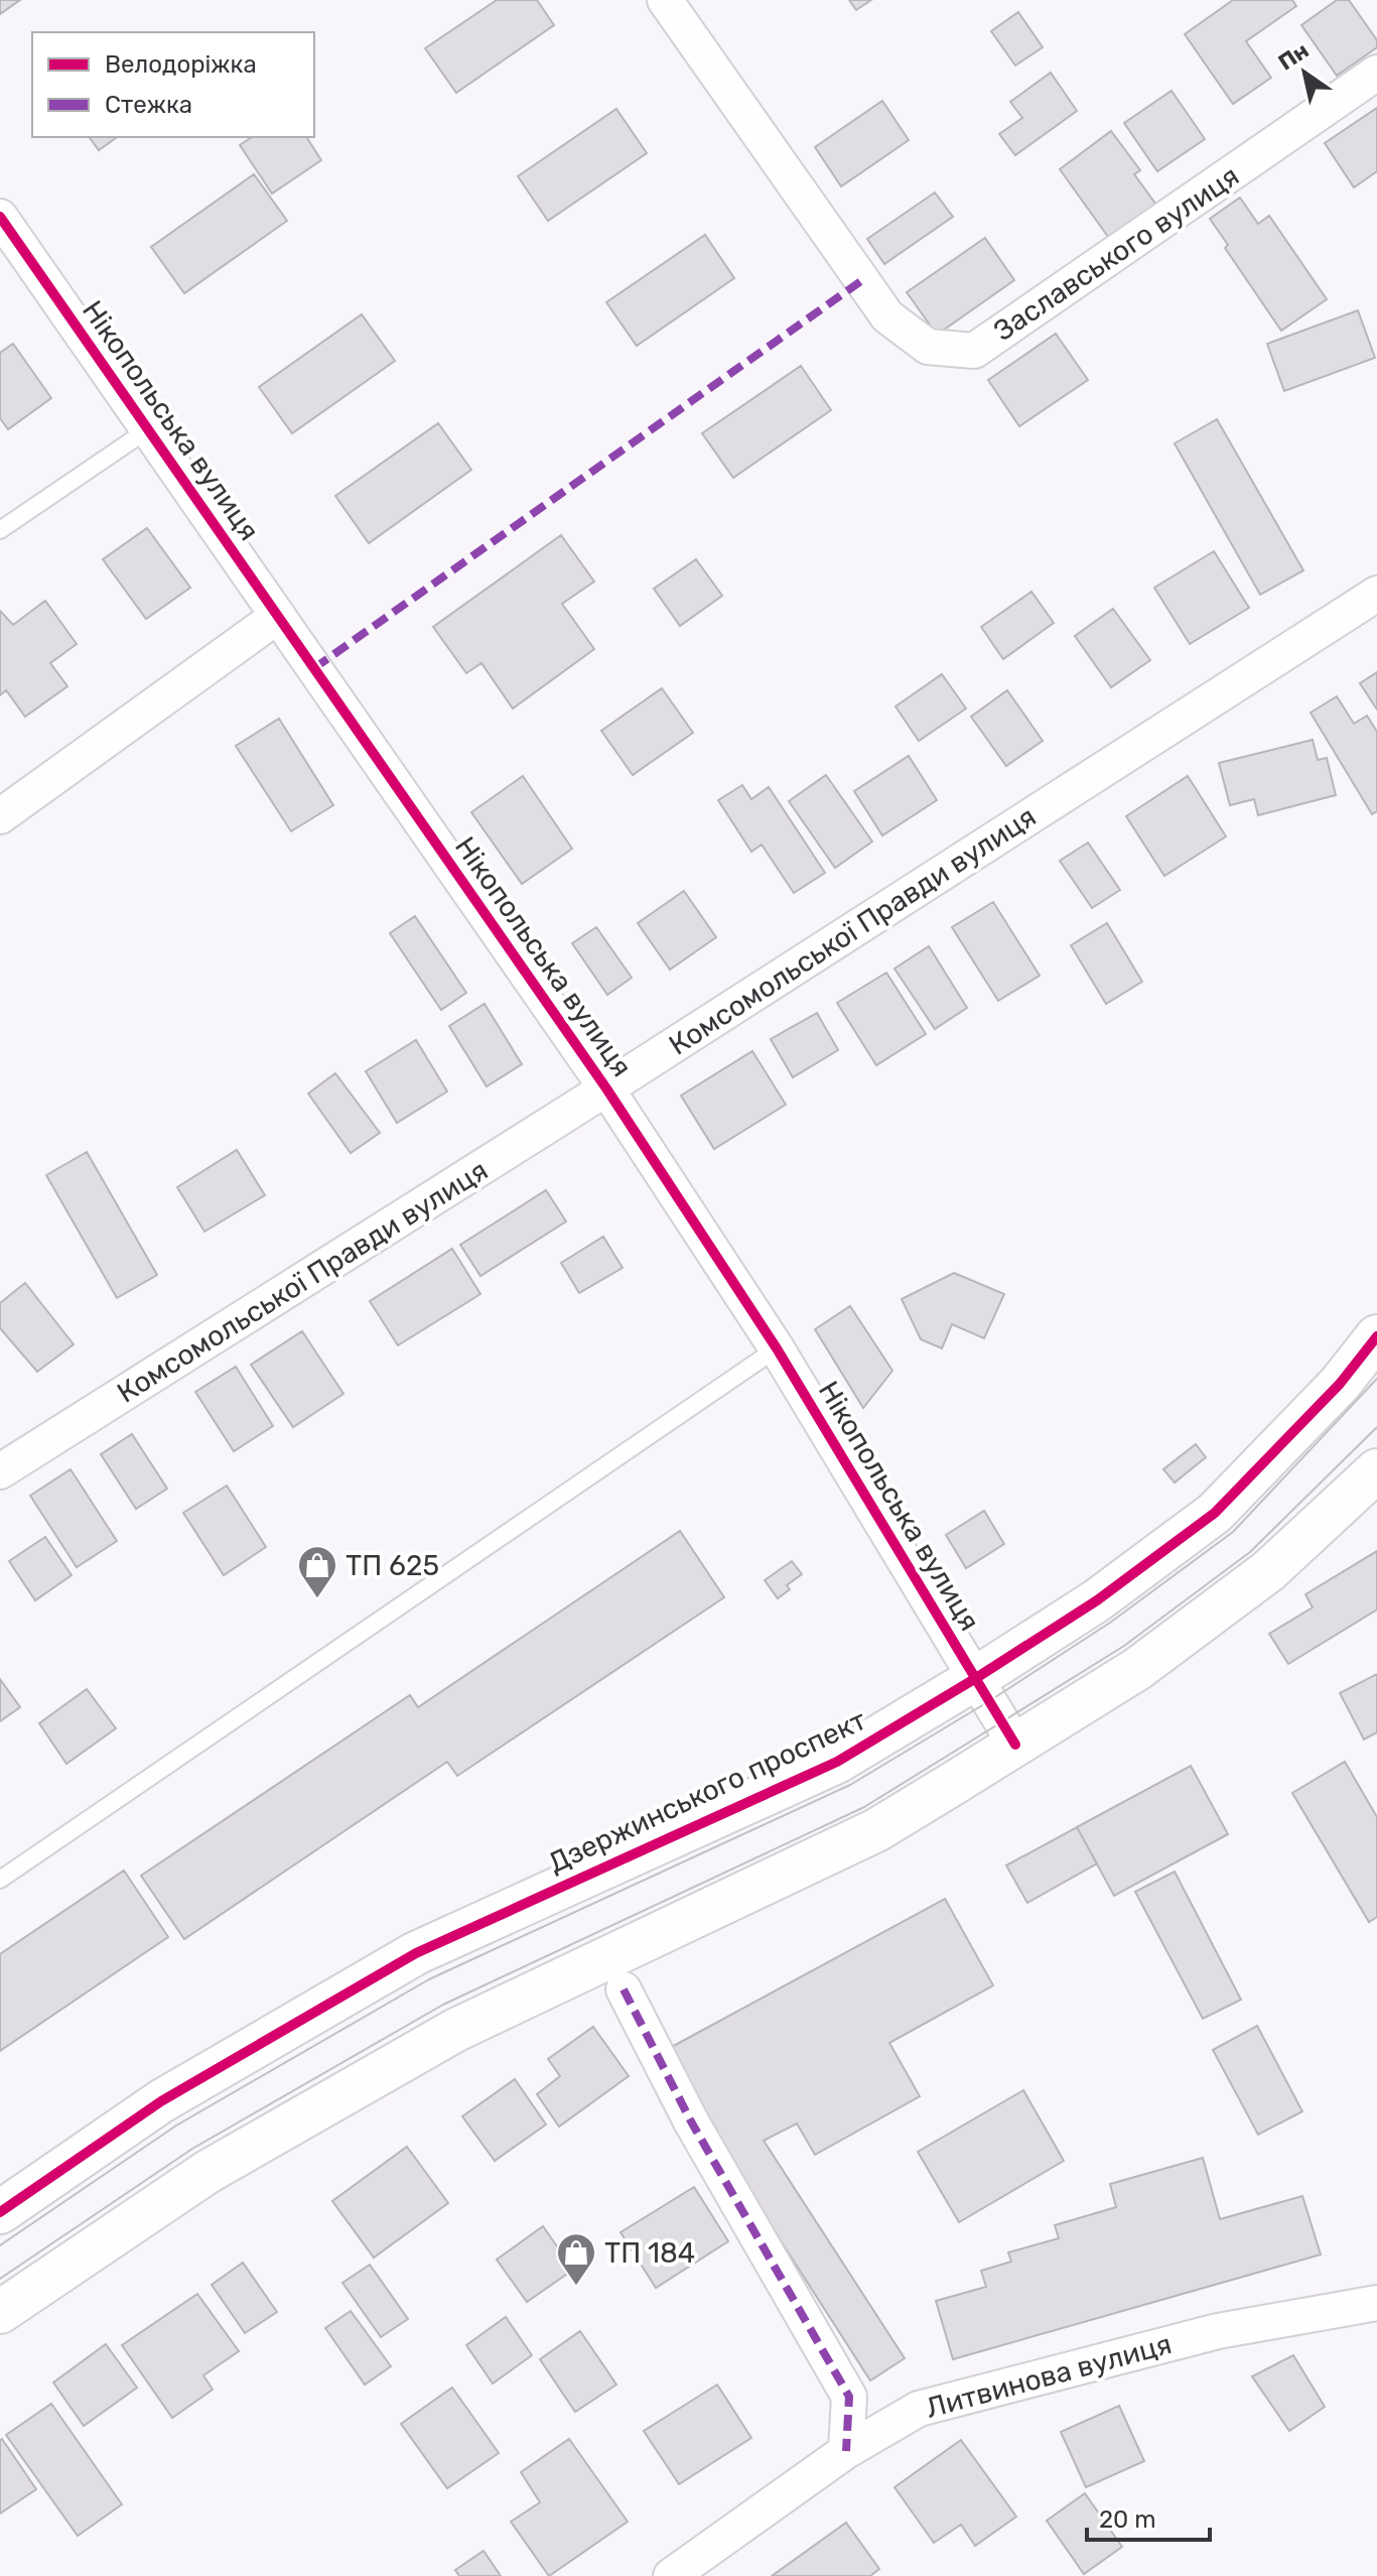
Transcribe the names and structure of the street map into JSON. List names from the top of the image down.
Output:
{
  "streets": {
    "street": [
      "Заславського вулиця",
      "Нікопольська вулиця",
      "Комсомольської Правди вулиця",
      "Дзержинського проспект",
      "Литвинова вулиця"
    ]
  },
  "crossings": [
    ["Нікопольська вулиця", "Комсомольської Правди вулиця"],
    ["Нікопольська вулиця", "Дзержинського проспект"]
  ],
  "places": {
    "shop": ["ТП 625", "ТП 184"]
  },
  "legend": ["Велодоріжка", "Стежка"],
  "scale_bar": "20 m",
  "north": "top left"
}
